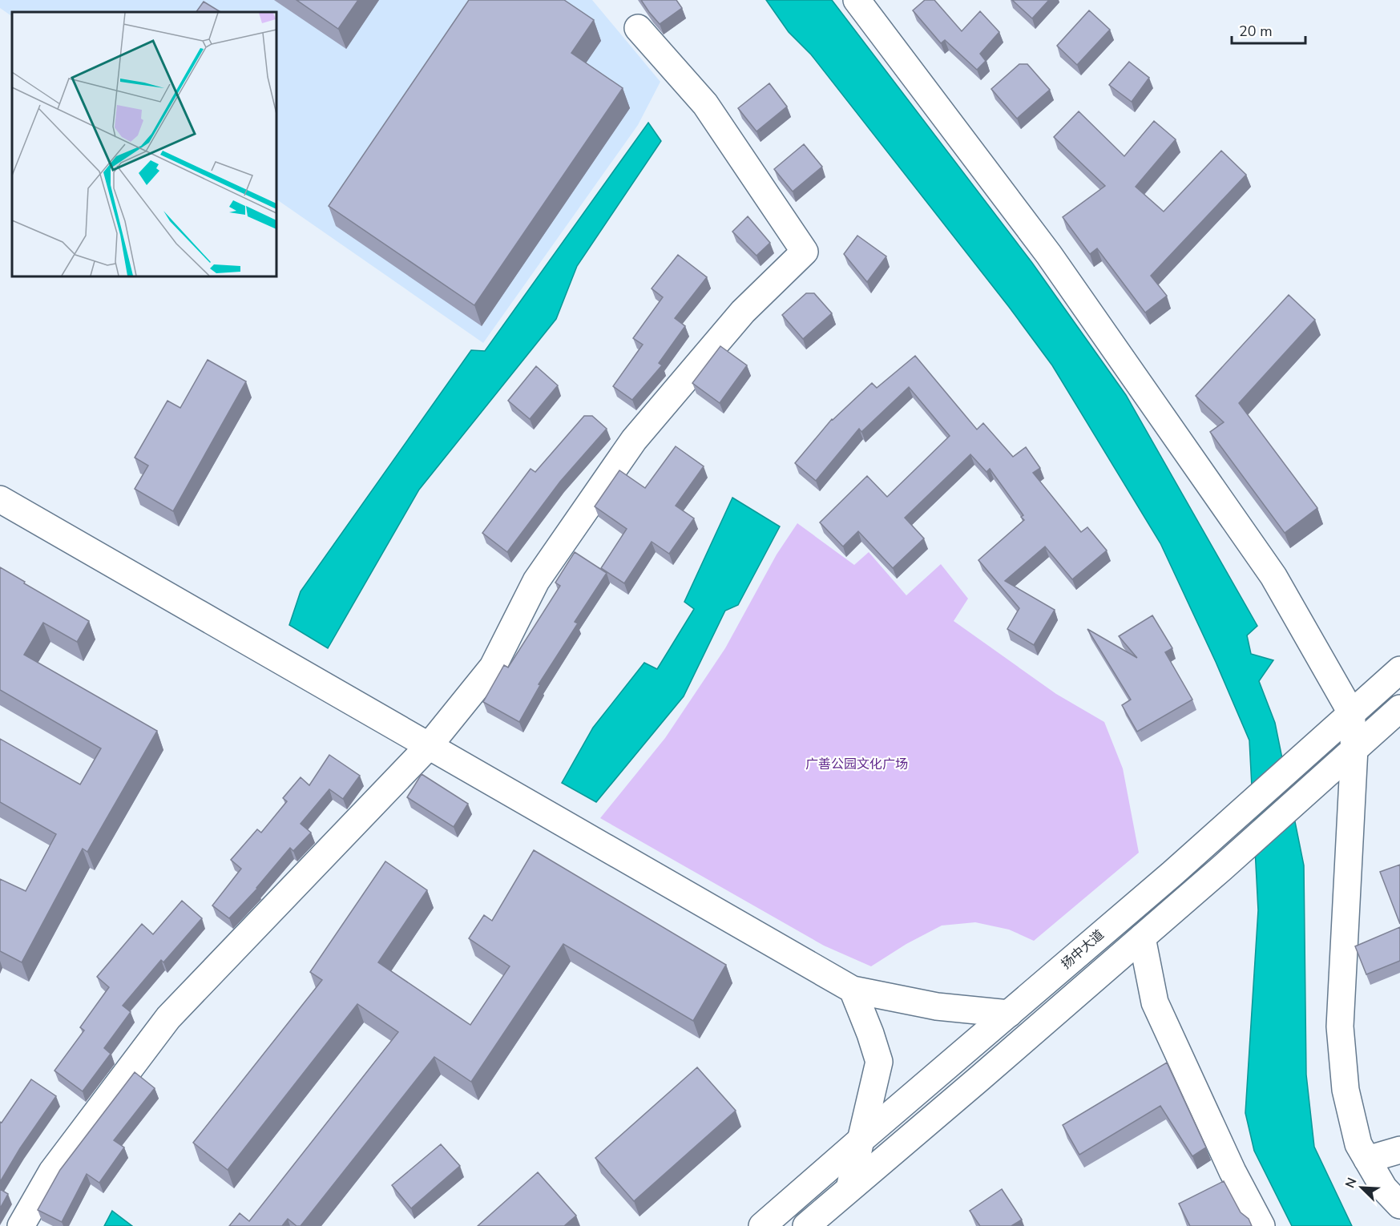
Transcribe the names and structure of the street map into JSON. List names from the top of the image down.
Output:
{
  "streets": {
    "street": ["扬中大道"]
  },
  "parks": ["广善公园文化广场"],
  "scale_bar": "20 m",
  "north": "top left"
}
